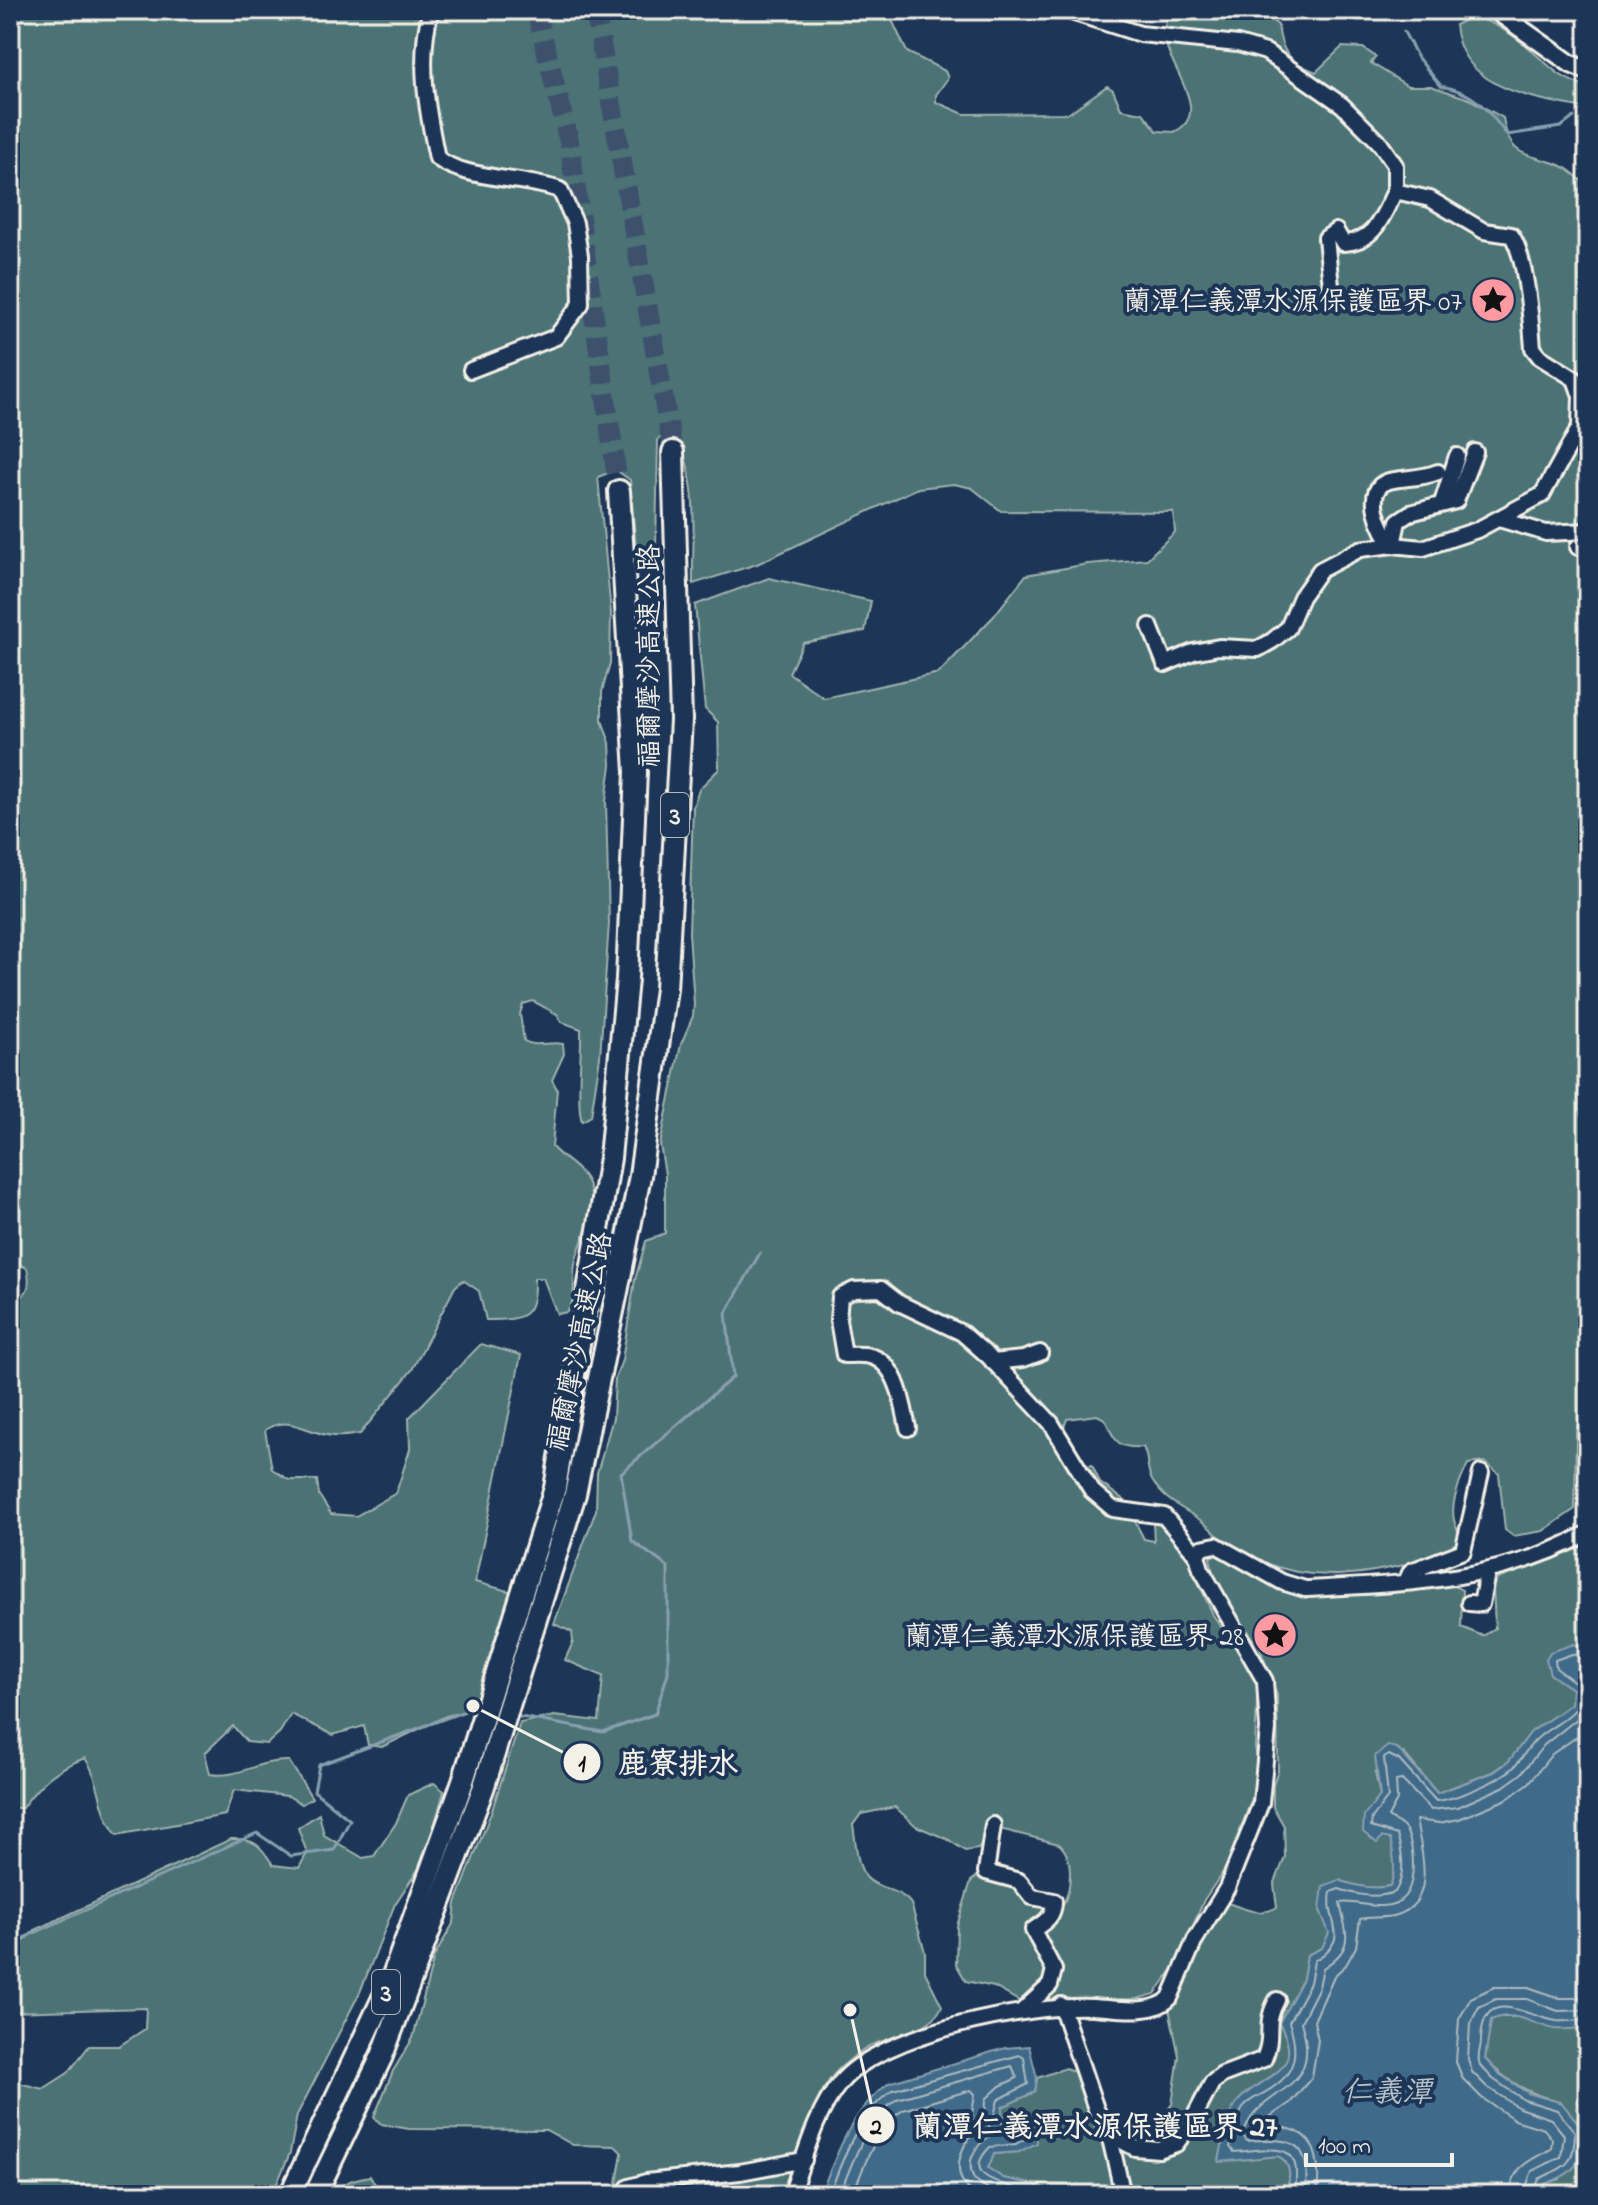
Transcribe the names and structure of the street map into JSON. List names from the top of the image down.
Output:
{
  "streets": {
    "highway": ["福爾摩沙高速公路", "3"]
  },
  "water": ["仁義潭"],
  "places": {
    "place": ["蘭潭仁義潭水源保護區界 07", "蘭潭仁義潭水源保護區界 28"],
    "other": ["鹿寮排水", "蘭潭仁義潭水源保護區界 27"]
  },
  "scale_bar": "100 m"
}
